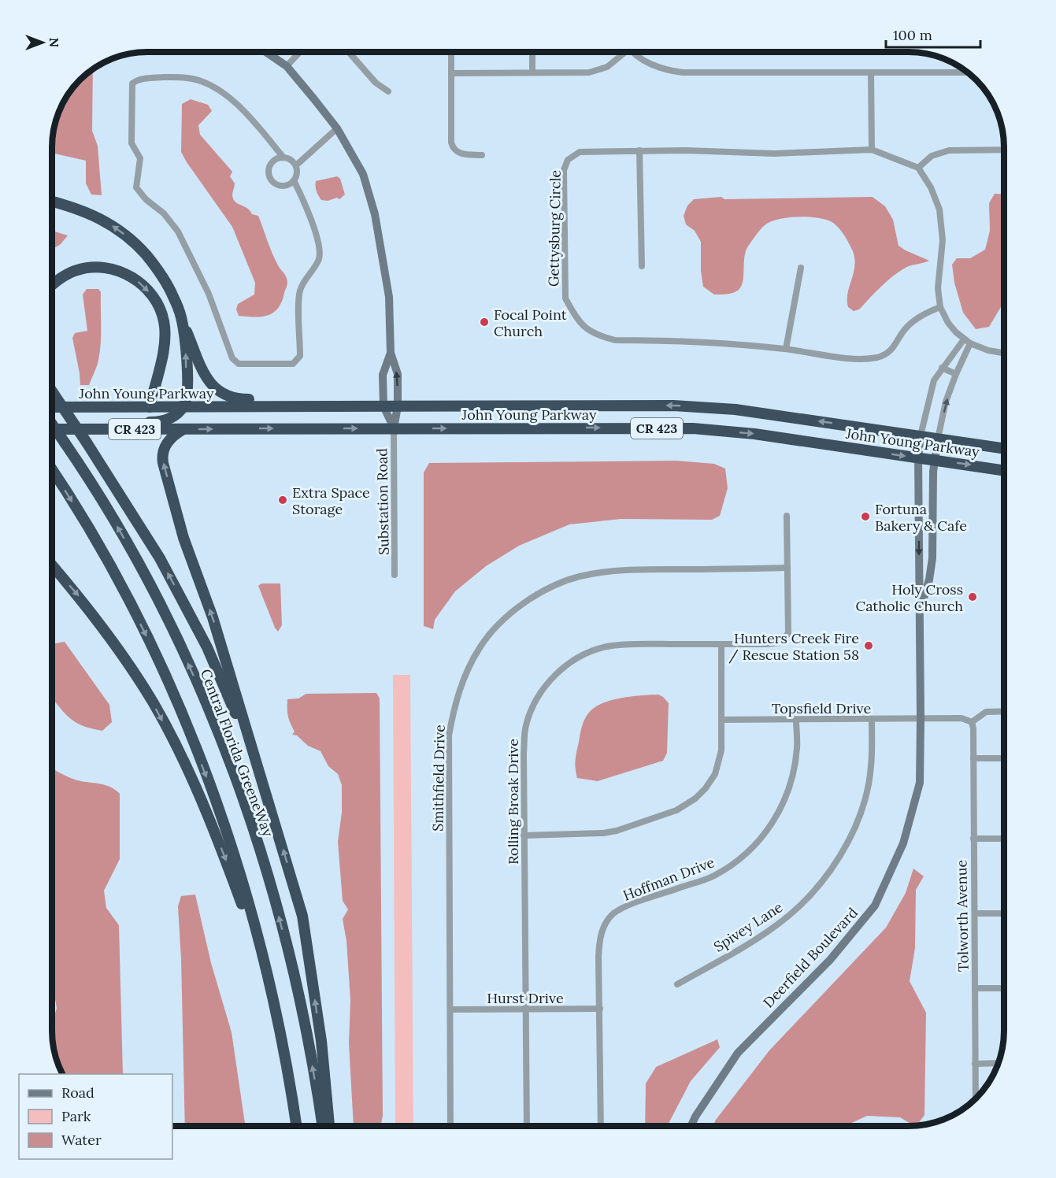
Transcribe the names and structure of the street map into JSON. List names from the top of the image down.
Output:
{
  "streets": {
    "highway": ["John Young Parkway", "CR 423", "Central Florida GreeneWay"],
    "street": [
      "Gettysburg Circle",
      "Substation Road",
      "Topsfield Drive",
      "Smithfield Drive",
      "Rolling Broak Drive",
      "Hoffman Drive",
      "Tolworth Avenue",
      "Spivey Lane",
      "Deerfield Boulevard",
      "Hurst Drive"
    ]
  },
  "crossings": [
    ["John Young Parkway", "Substation Road"],
    ["John Young Parkway", "Deerfield Boulevard"],
    ["Topsfield Drive", "Hoffman Drive"],
    ["Topsfield Drive", "Tolworth Avenue"],
    ["Topsfield Drive", "Spivey Lane"],
    ["Topsfield Drive", "Deerfield Boulevard"],
    ["Smithfield Drive", "Rolling Broak Drive"],
    ["Smithfield Drive", "Hurst Drive"],
    ["Rolling Broak Drive", "Hurst Drive"],
    ["Hoffman Drive", "Hurst Drive"]
  ],
  "places": [
    "Focal Point Church",
    "Extra Space Storage",
    "Fortuna Bakery & Cafe",
    "Holy Cross Catholic Church",
    "Hunters Creek Fire / Rescue Station 58"
  ],
  "legend": ["Road", "Park", "Water"],
  "scale_bar": "100 m",
  "north": "right"
}
